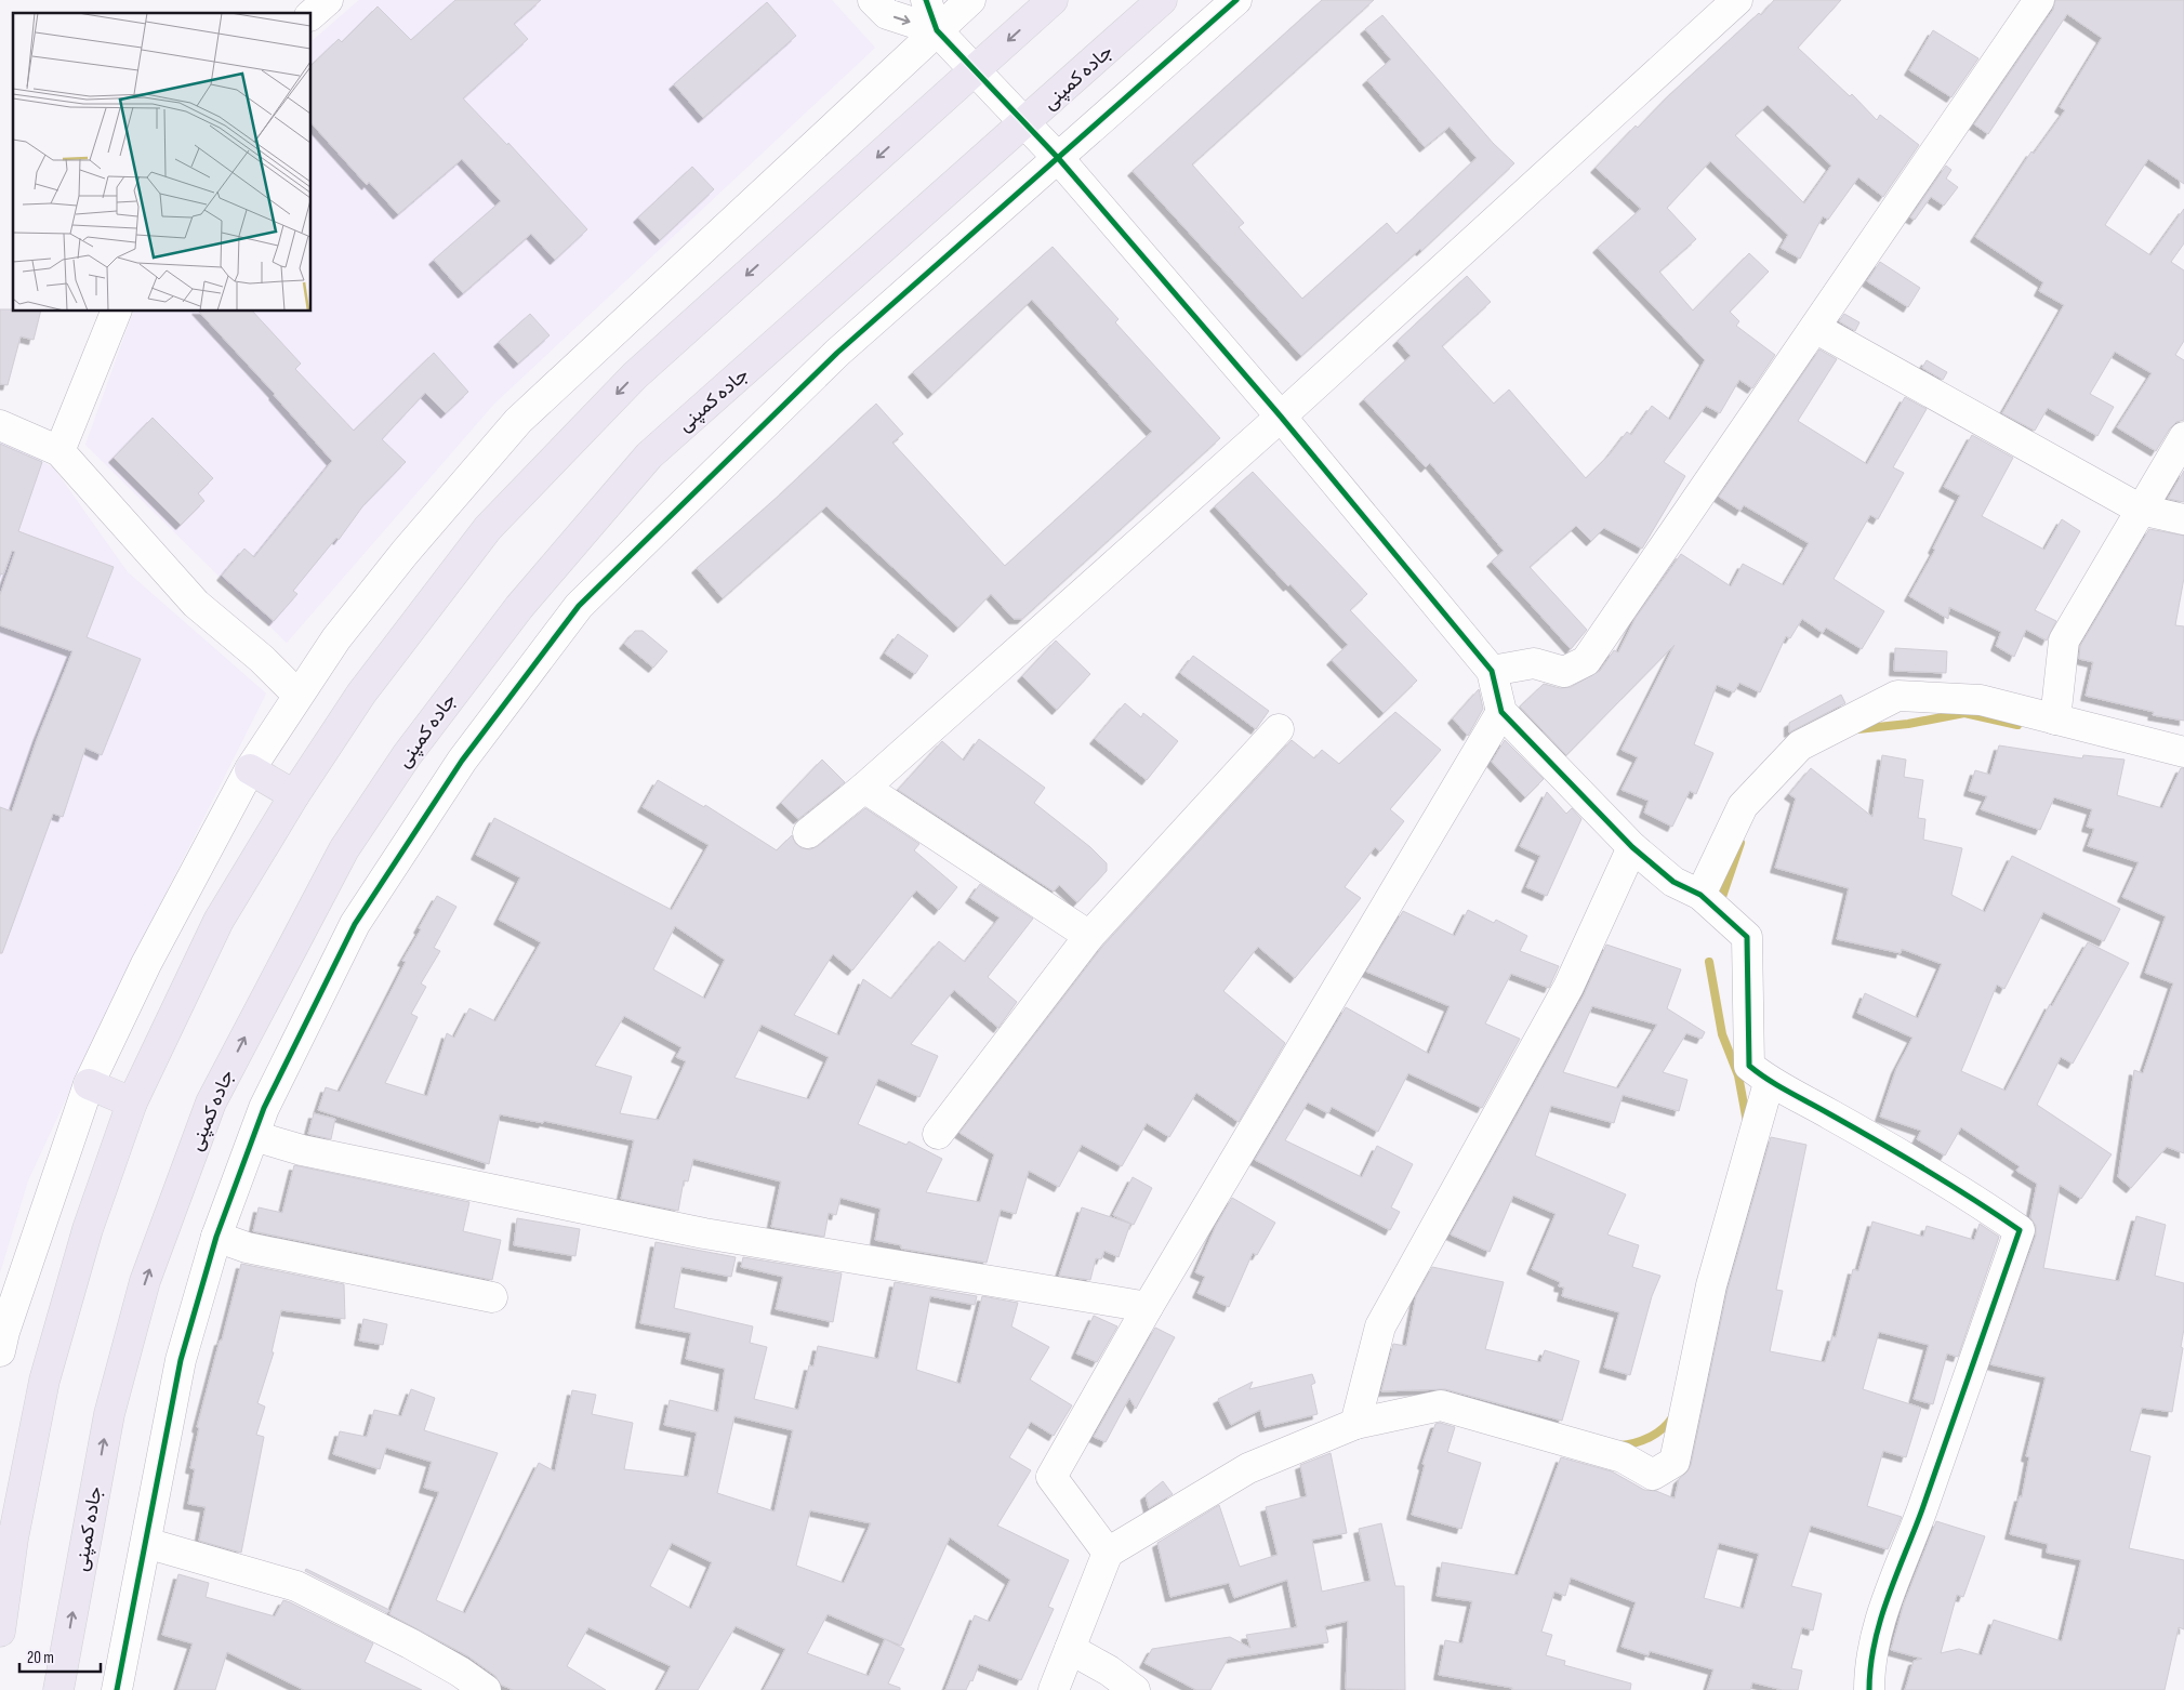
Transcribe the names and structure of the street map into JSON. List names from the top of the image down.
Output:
{
  "streets": {
    "highway": ["جاده کمپنی"]
  },
  "scale_bar": "20 m"
}
